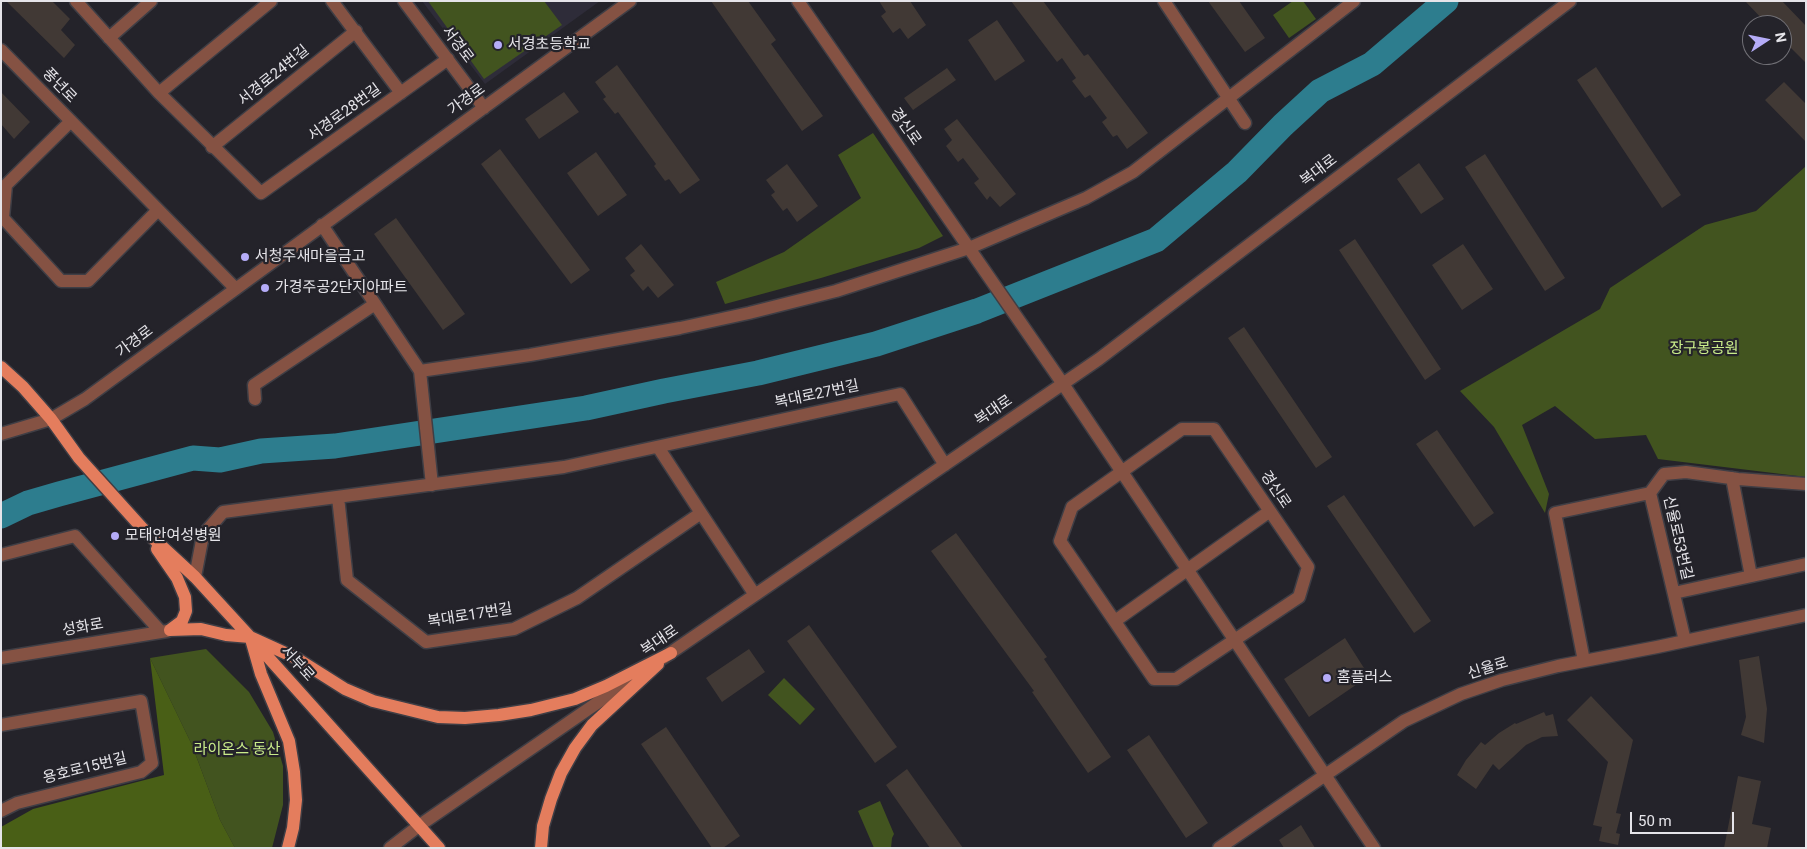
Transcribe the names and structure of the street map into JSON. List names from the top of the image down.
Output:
{
  "streets": {
    "main road": ["서부로"],
    "street": [
      "서경로",
      "서경로24번길",
      "풍년로",
      "가경로",
      "서경로28번길",
      "경신로",
      "복대로",
      "복대로27번길",
      "신율로53번길",
      "복대로17번길",
      "성화로",
      "신율로",
      "용호로15번길"
    ]
  },
  "crossings": [
    ["서경로", "가경로"],
    ["서경로", "서경로28번길"],
    ["서경로24번길", "서경로28번길"],
    ["가경로", "서부로"],
    ["경신로", "복대로"],
    ["복대로", "복대로27번길"],
    ["복대로", "서부로"],
    ["신율로53번길", "신율로"]
  ],
  "parks": ["장구봉공원", "라이온스 동산"],
  "places": [
    "서경초등학교",
    "서청주새마을금고",
    "가경주공2단지아파트",
    "모태안여성병원",
    "홈플러스"
  ],
  "scale_bar": "50 m",
  "north": "right"
}
